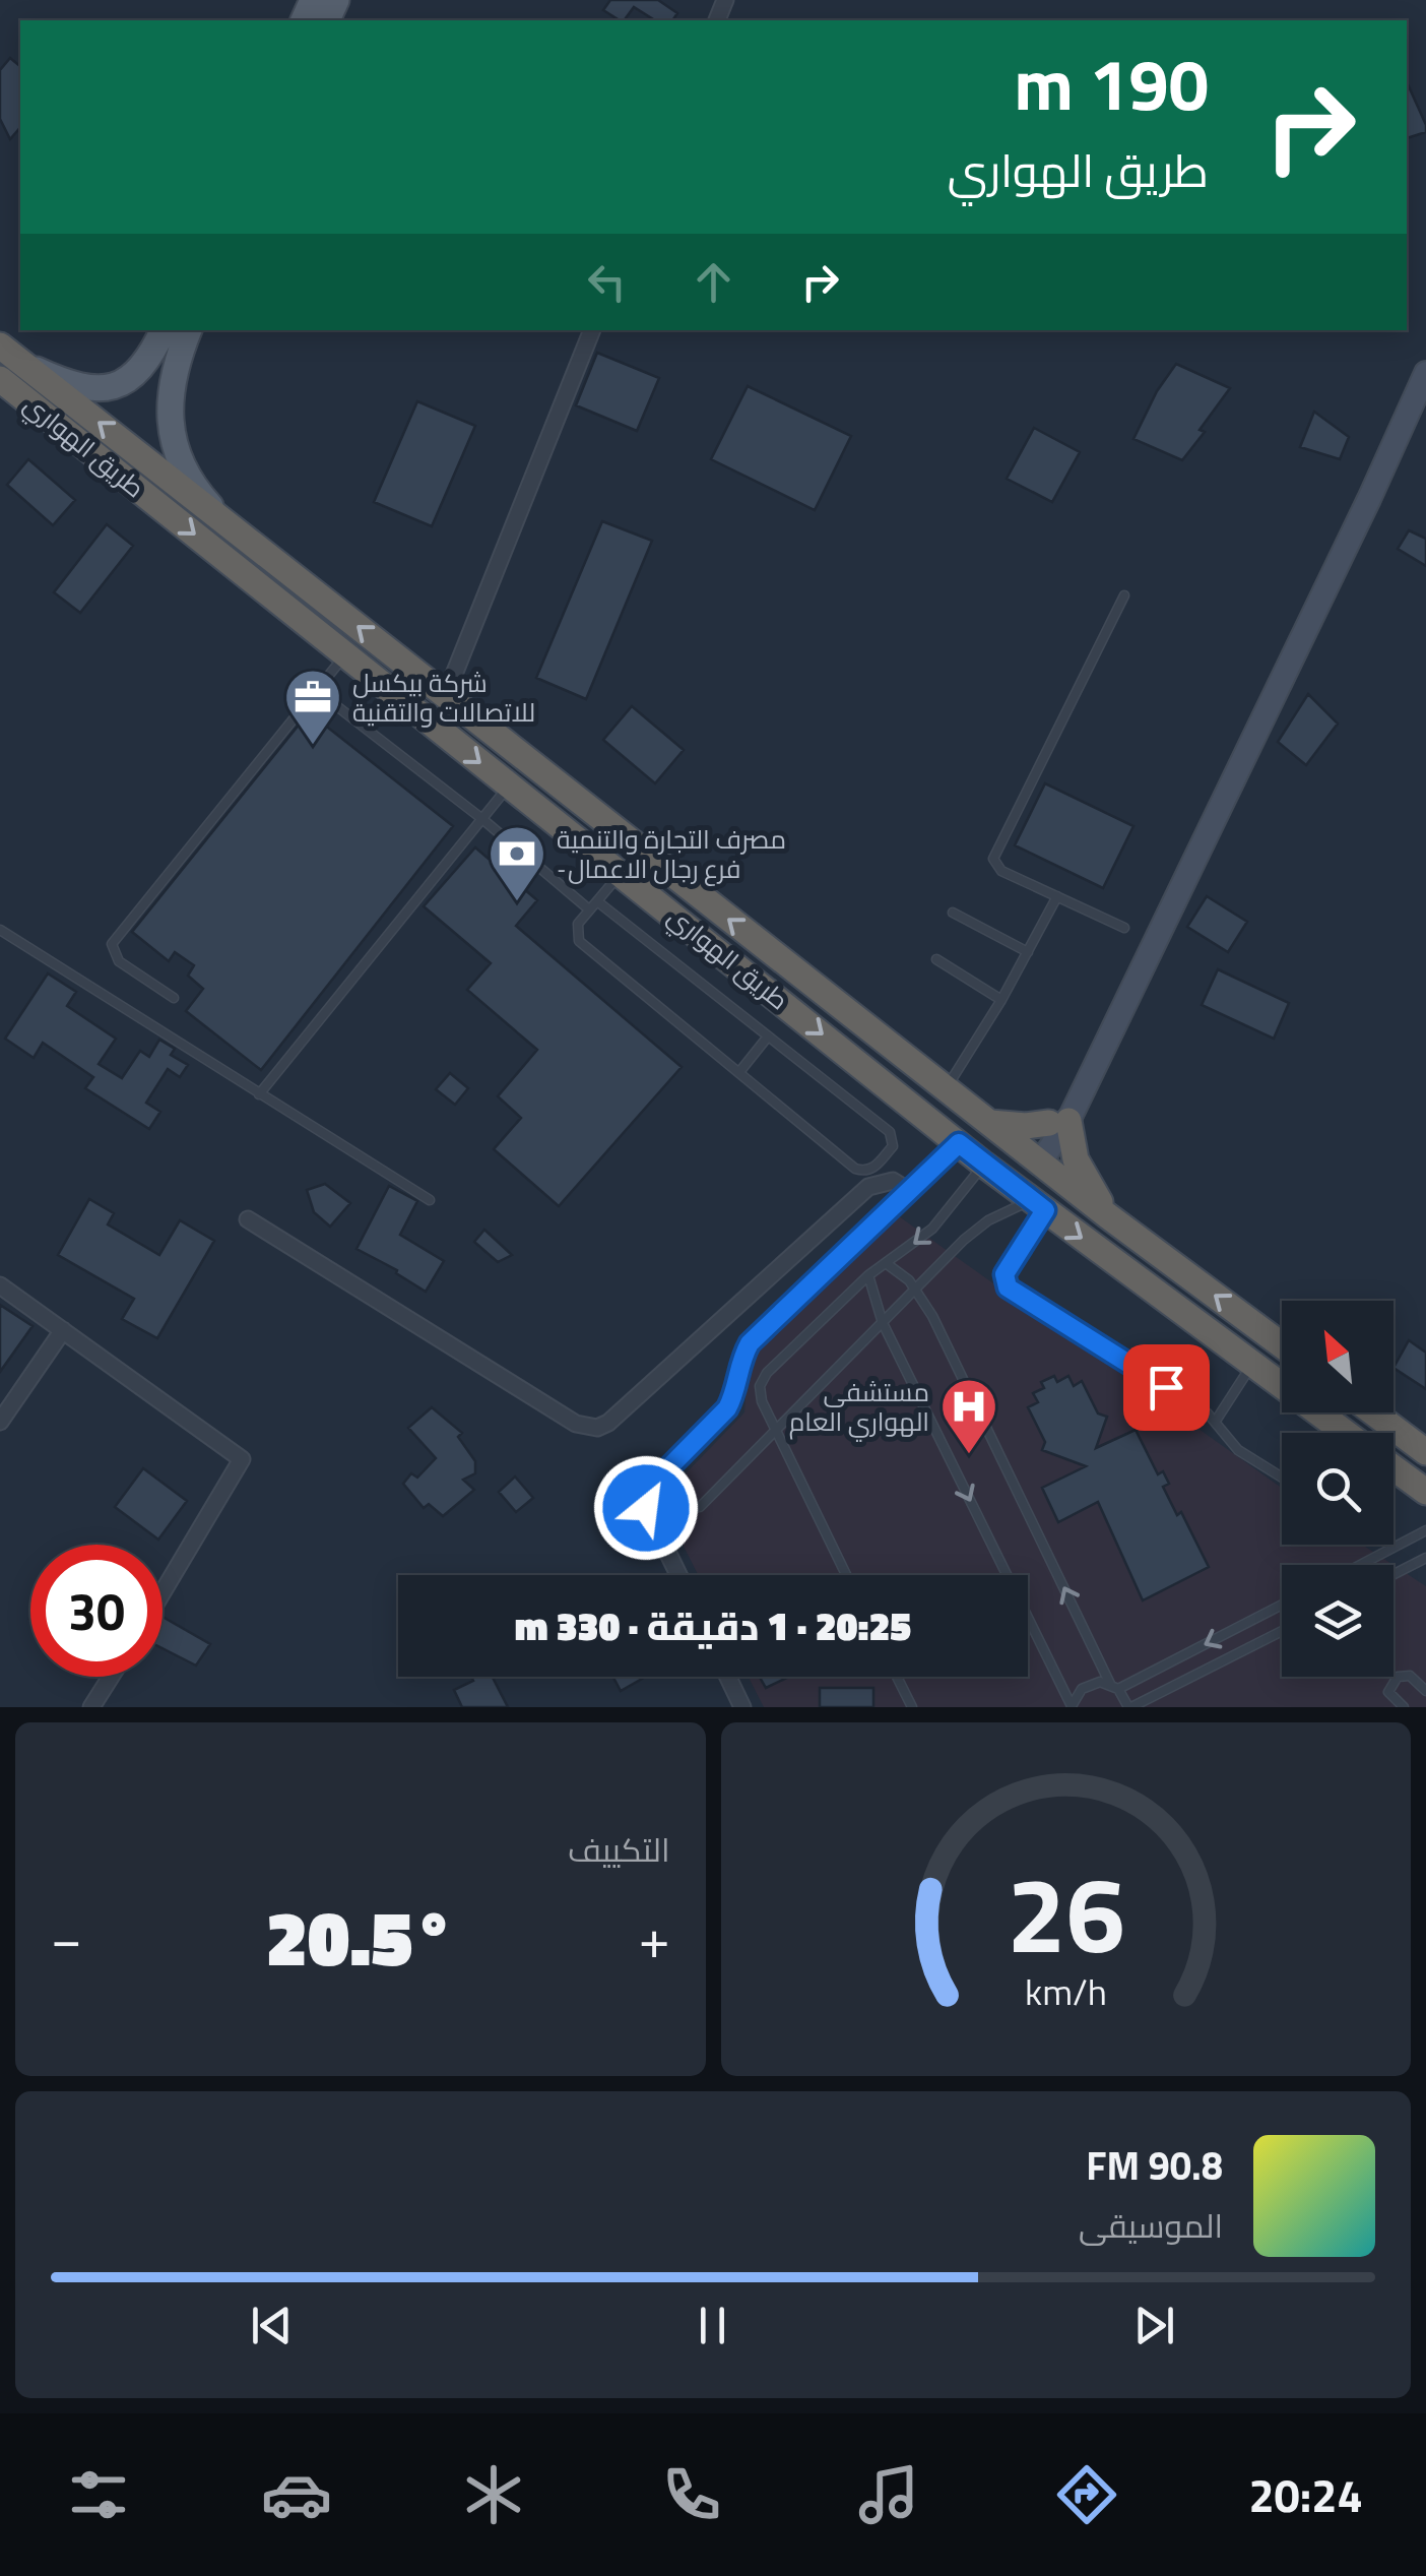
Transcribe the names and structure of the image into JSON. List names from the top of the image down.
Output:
{
  "streets": {
    "highway": ["طريق الهواري"]
  },
  "places": {
    "office": ["شركة بيكسل للاتصالات والتقنية"],
    "bank": ["مصرف التجارة والتنمية -فرع رجال الاعمال"],
    "hospital": ["مستشفي الهواري العام"]
  },
  "north": "top left",
  "page": {
    "turn": ["190 m", "طريق الهواري"],
    "limit": "30",
    "trip": "20:25 · 1 دقيقة · 330 m",
    "tile": "التكييف",
    "heat": ["−", "20.5°", "+"],
    "song": ["90.8 FM", "الموسيقى"],
    "tabs": "20:24",
    "gauge": ["26", "km/h"]
  }
}
